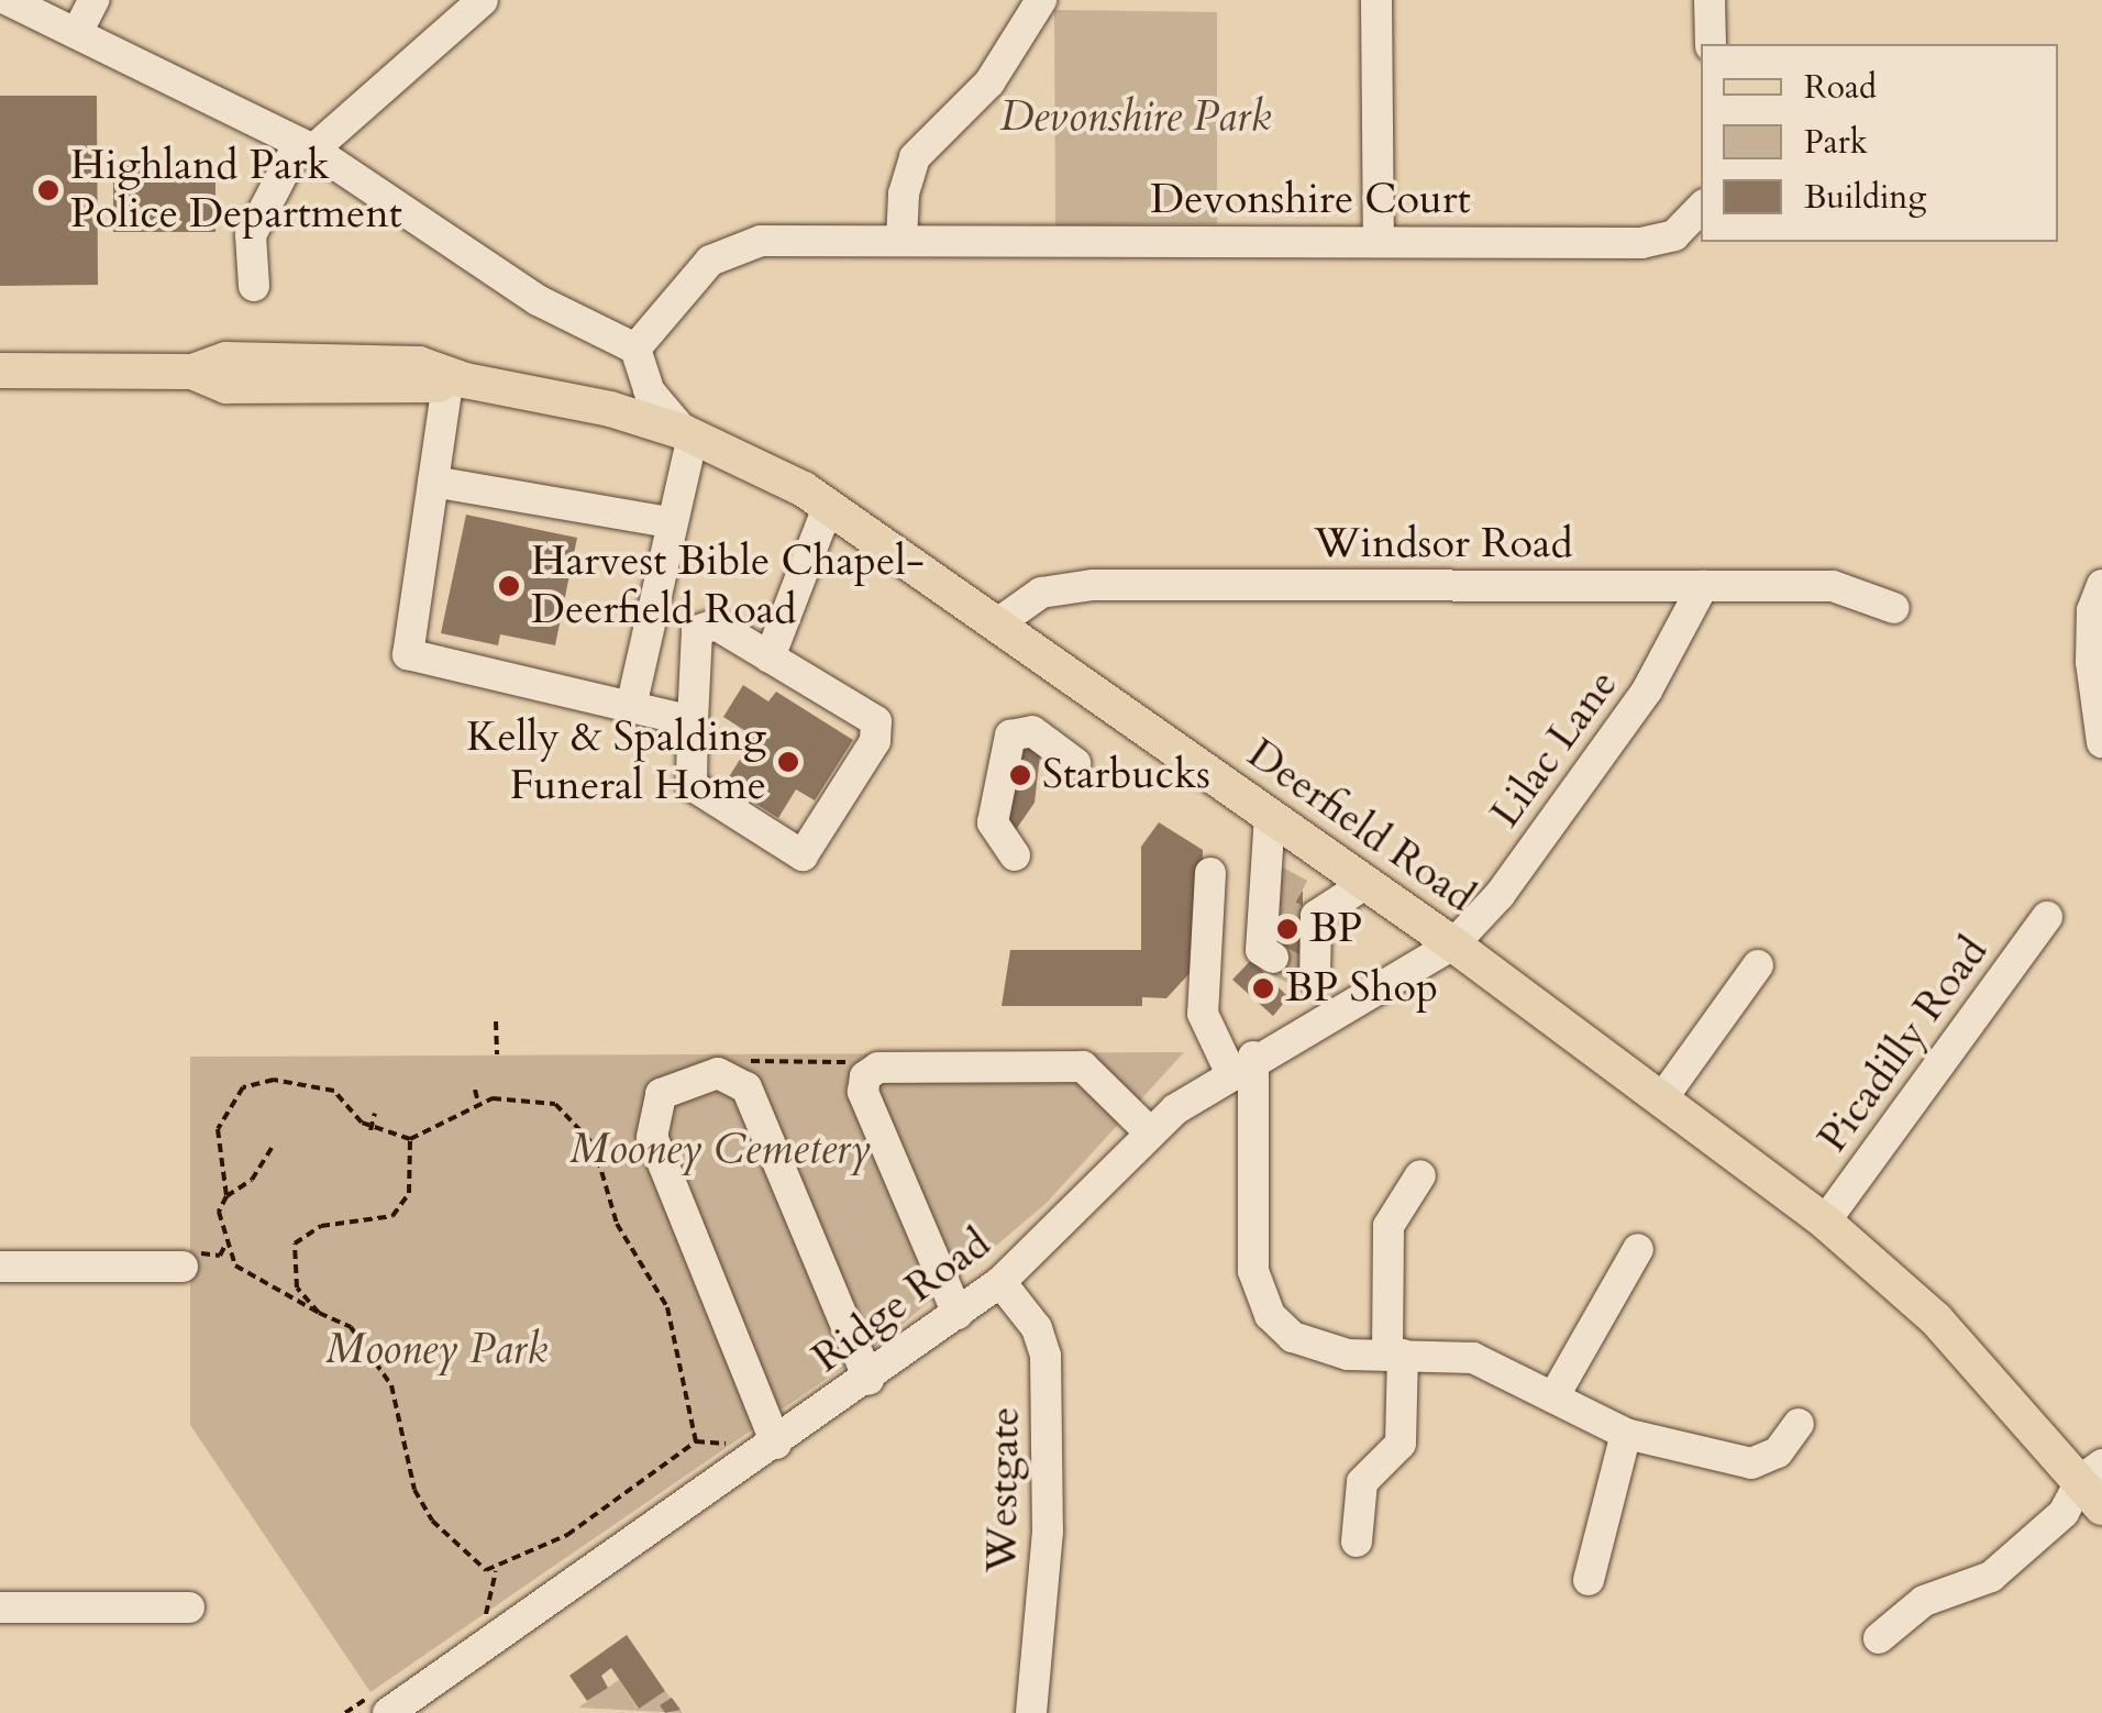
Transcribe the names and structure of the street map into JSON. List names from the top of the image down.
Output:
{
  "streets": {
    "main road": ["Deerfield Road"],
    "street": [
      "Devonshire Court",
      "Windsor Road",
      "Lilac Lane",
      "Picadilly Road",
      "Ridge Road",
      "Westgate"
    ]
  },
  "crossings": [
    ["Windsor Road", "Lilac Lane"],
    ["Windsor Road", "Deerfield Road"],
    ["Lilac Lane", "Deerfield Road"],
    ["Lilac Lane", "Ridge Road"],
    ["Deerfield Road", "Picadilly Road"],
    ["Deerfield Road", "Ridge Road"],
    ["Ridge Road", "Westgate"]
  ],
  "parks": ["Devonshire Park", "Mooney Cemetery", "Mooney Park"],
  "places": [
    "Highland Park Police Department",
    "Harvest Bible Chapel- Deerfield Road",
    "Kelly & Spalding Funeral Home",
    "Starbucks",
    "BP",
    "BP Shop"
  ],
  "legend": ["Road", "Park", "Building"]
}
